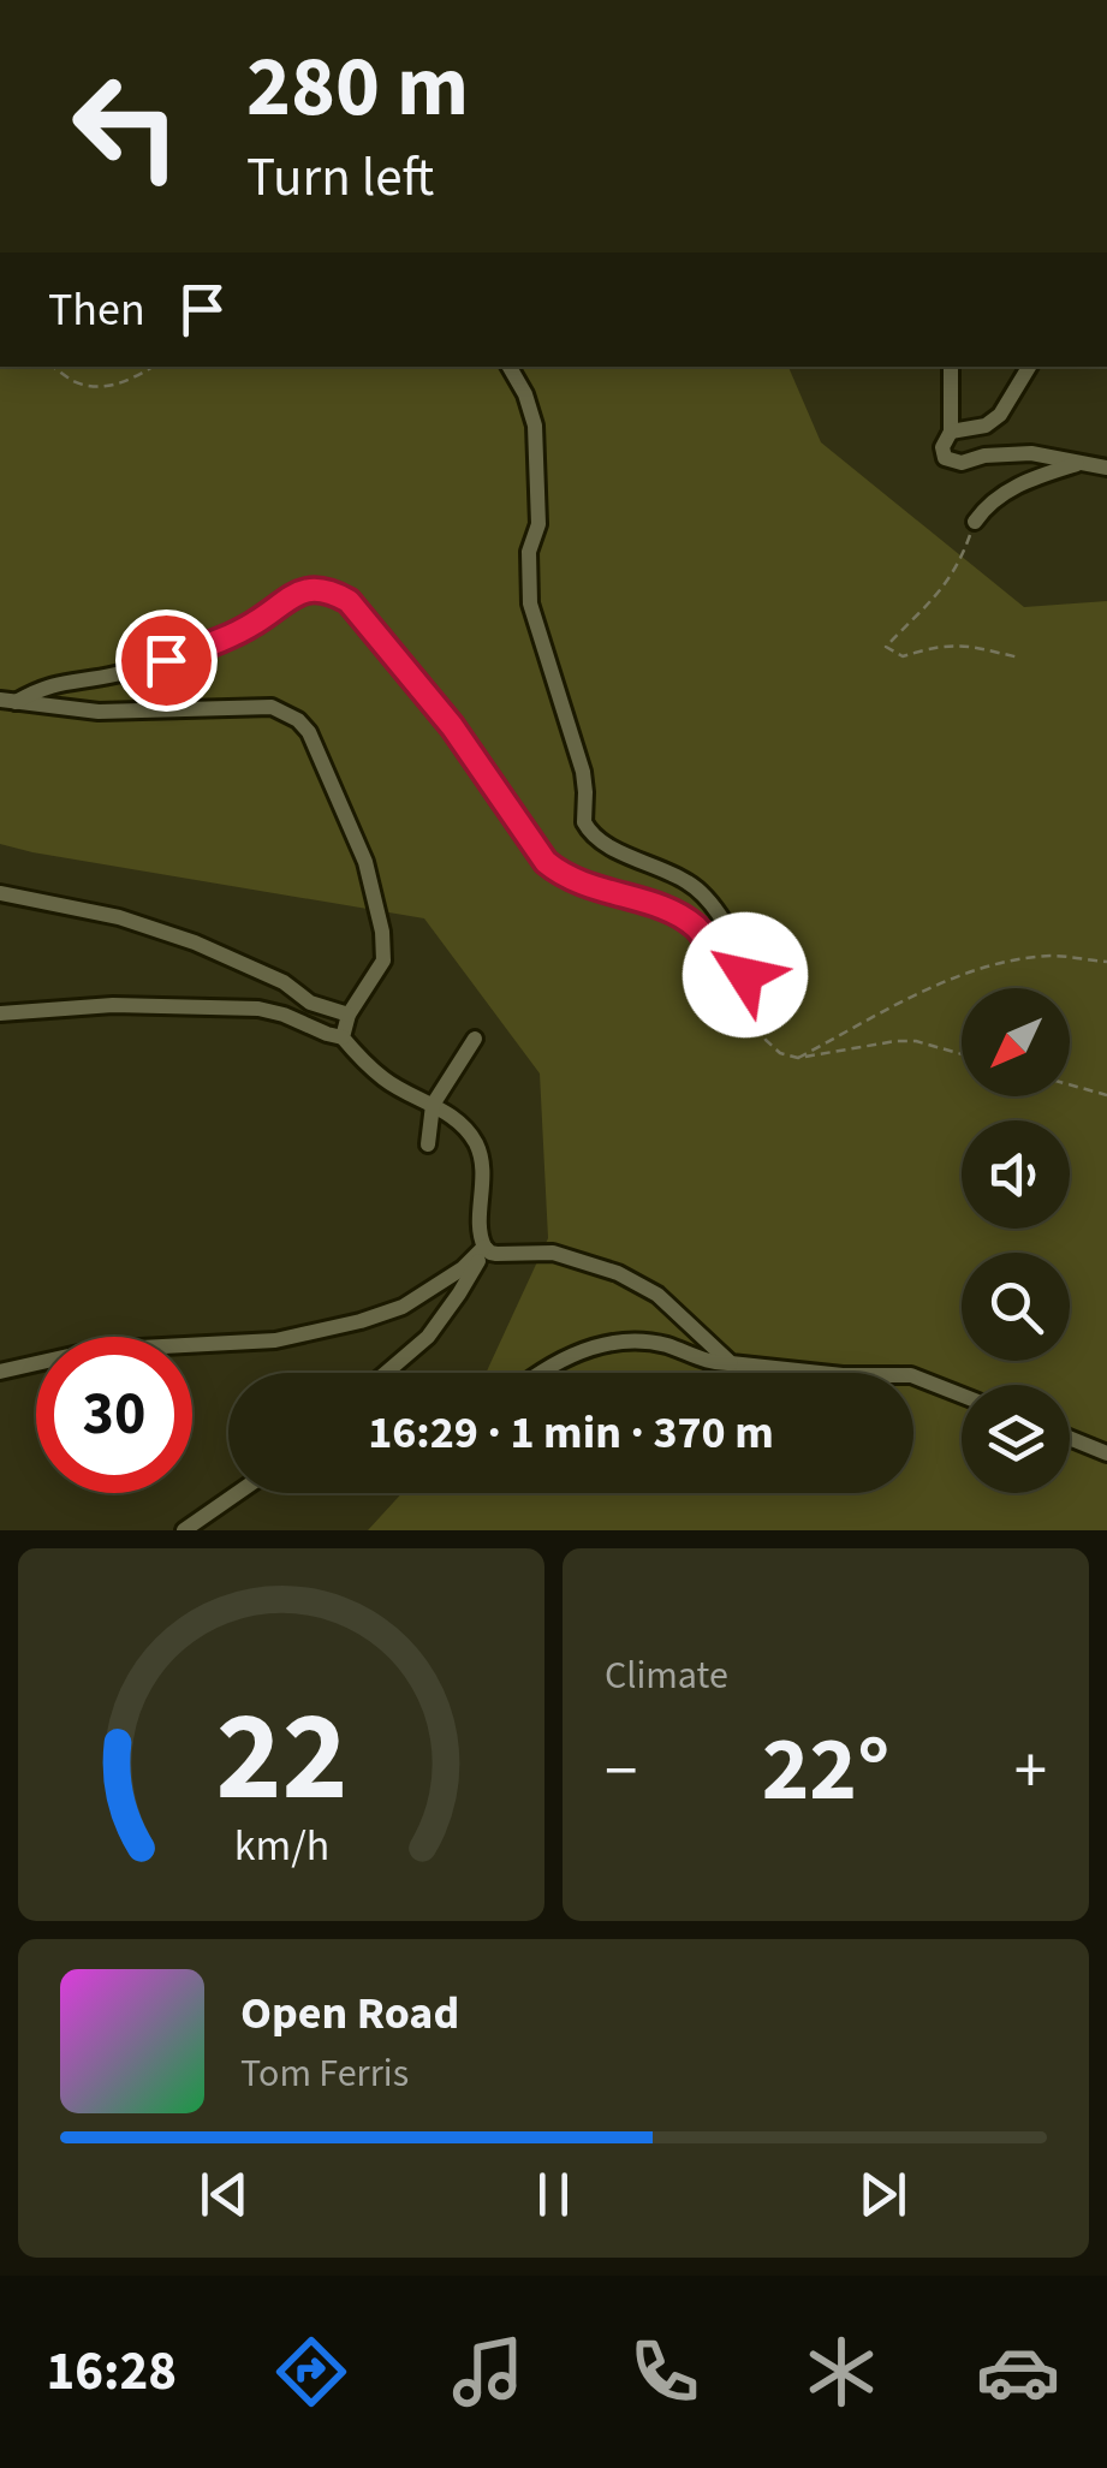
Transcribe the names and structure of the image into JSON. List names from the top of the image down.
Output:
{
  "north": "bottom left",
  "page": {
    "turn": ["280 m", "Turn left"],
    "then": "Then",
    "limit": "30",
    "trip": "16:29 · 1 min · 370 m",
    "tile": "Climate",
    "heat": ["−", "22°", "+"],
    "song": ["Open Road", "Tom Ferris"],
    "tabs": "16:28",
    "gauge": ["22", "km/h"]
  }
}
